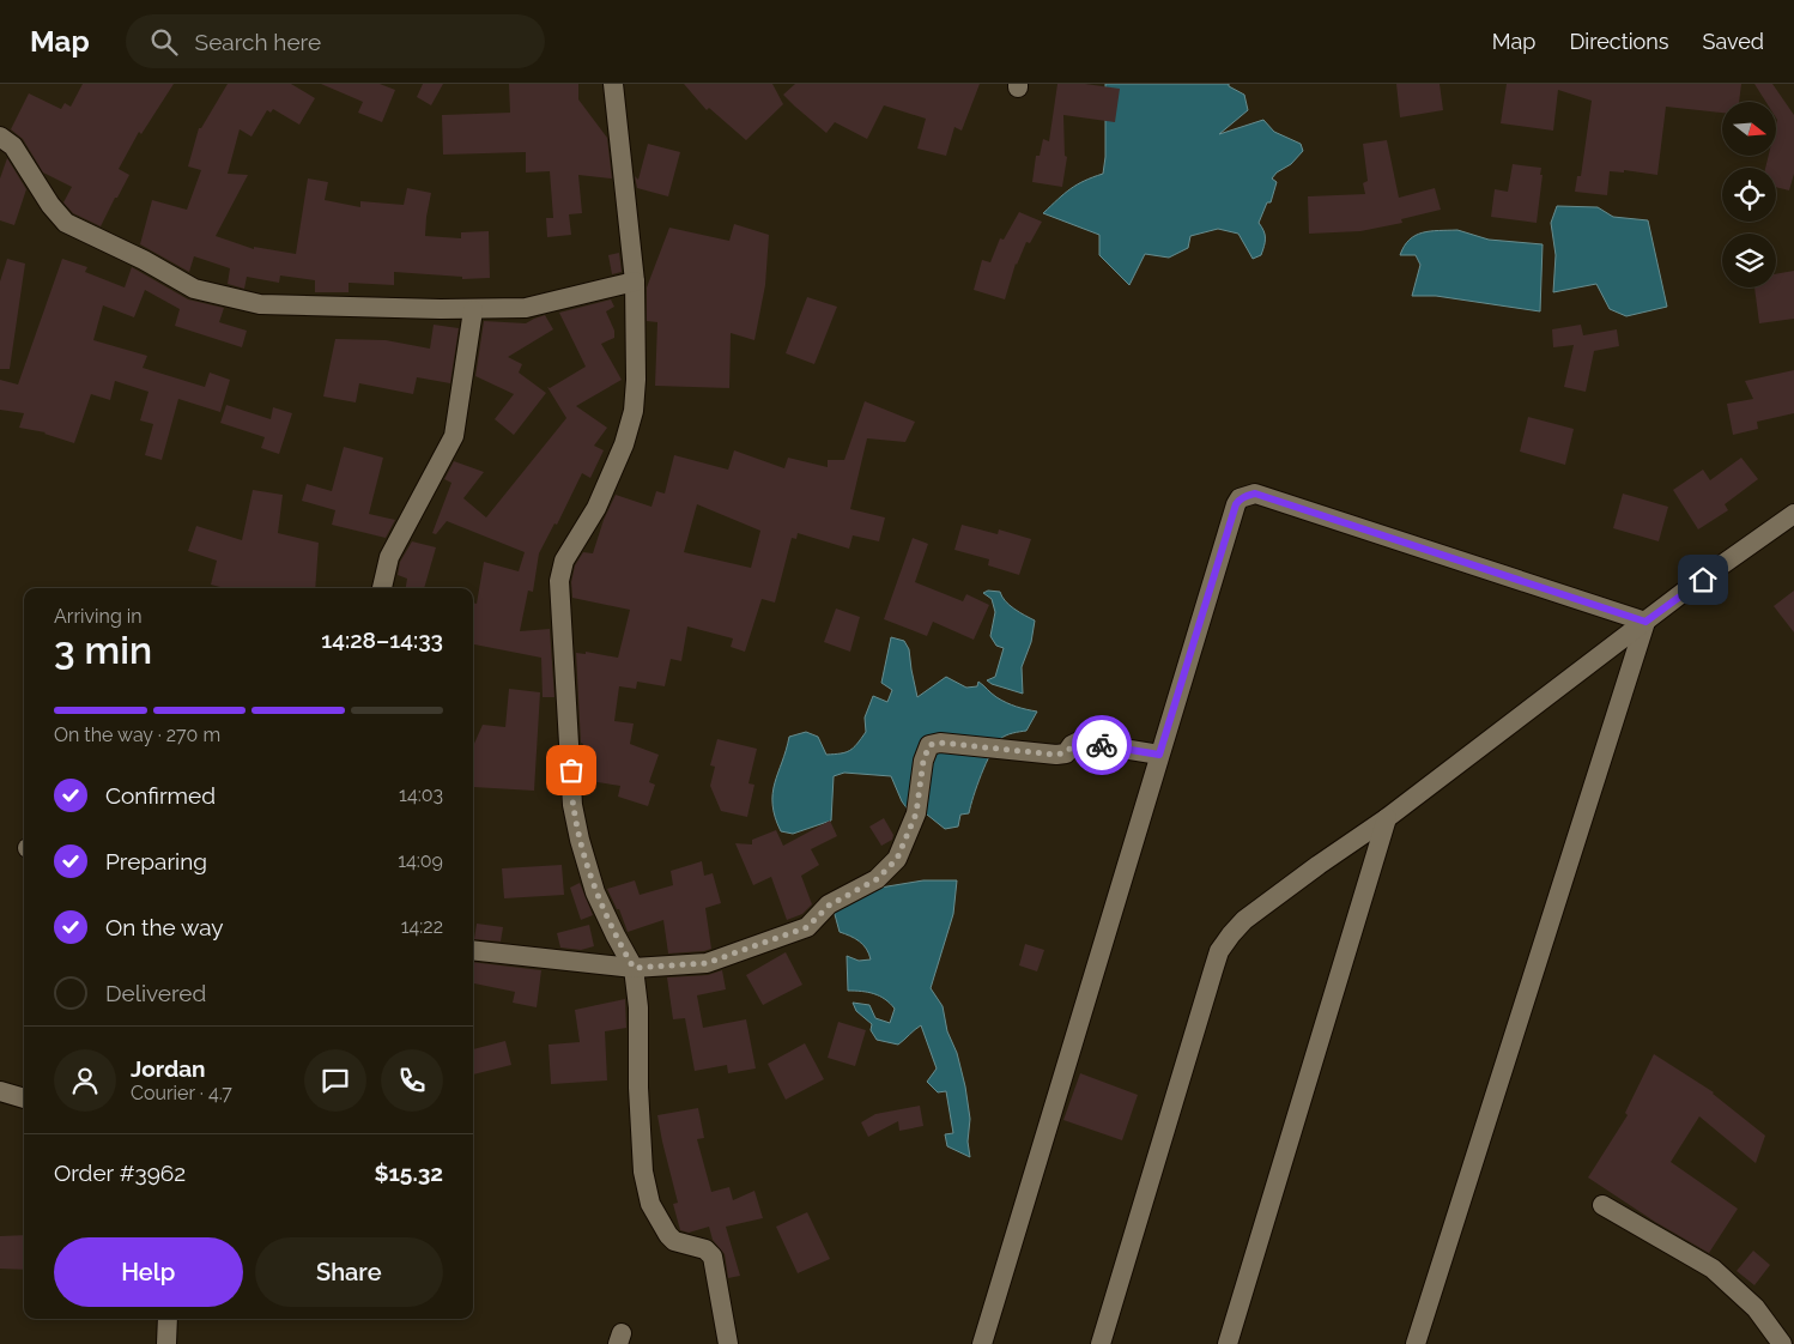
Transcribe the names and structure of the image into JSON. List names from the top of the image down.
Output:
{
  "north": "right",
  "page": {
    "header": "Map",
    "search": "Search here",
    "nav": ["Map", "Directions", "Saved"],
    "heading": ["3 min", "Arriving in", "14:28–14:33"],
    "panel": [
      "Jordan",
      "Courier · 4.7",
      "Order #3962",
      "$15.32"
    ],
    "bar": "On the way · 270 m",
    "list": [
      ["Confirmed", "14:03"],
      ["Preparing", "14:09"],
      ["On the way", "14:22"],
      "Delivered"
    ],
    "buttons": ["Help", "Share"]
  }
}
